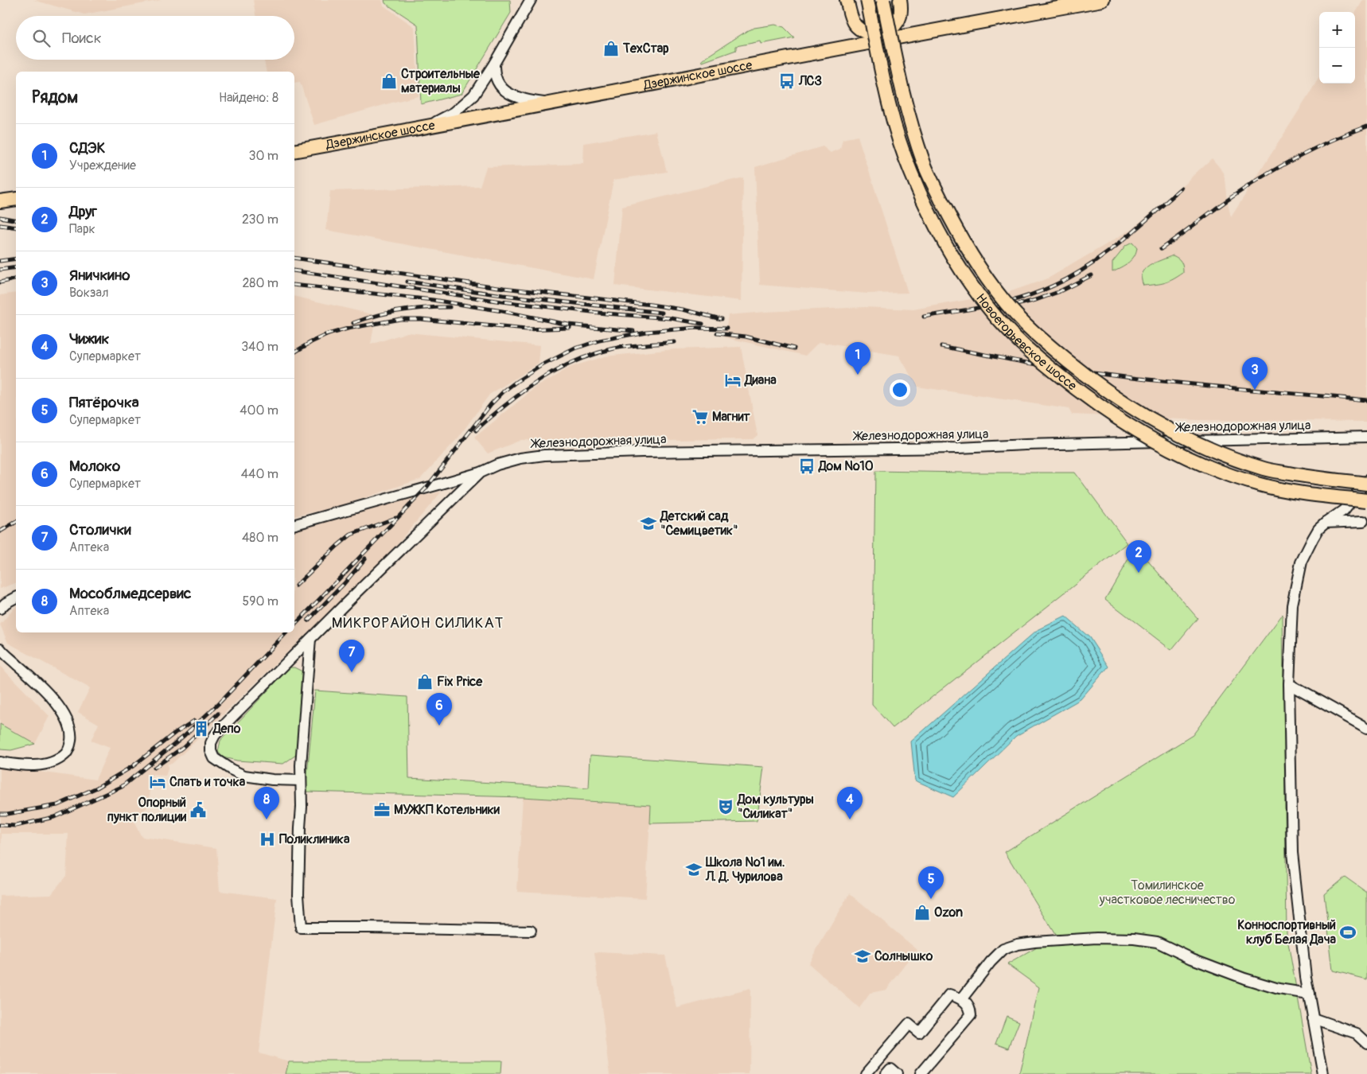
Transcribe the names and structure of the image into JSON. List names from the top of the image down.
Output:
{
  "streets": {
    "main road": ["Дзержинское шоссе", "Новоегорьевское шоссе"],
    "street": ["Железнодорожная улица"]
  },
  "districts": ["МИКРОРАЙОН СИЛИКАТ"],
  "parks": ["Томилинское участковое лесничество"],
  "places": {
    "shop": [
      "ТехСтар",
      "Строительные материалы",
      "Fix Price",
      "Ozon"
    ],
    "bus stop": ["ЛСЗ", "Дом №10"],
    "hotel": ["Диана", "Спать и точка"],
    "supermarket": ["Магнит"],
    "school or university": ["Детский сад \"Семицветик\"", "Школа №1 им. Л. Д. Чурилова", "Солнышко"],
    "building": ["Депо"],
    "theatre": ["Дом культуры \"Силикат\""],
    "public building": ["Опорный пункт полиции"],
    "office": ["МУЖКП Котельники"],
    "hospital": ["Поликлиника"],
    "sports": ["Конноспортивный клуб Белая Дача"]
  },
  "page": {
    "map_buttons": ["+", "−"],
    "search": "Поиск",
    "heading": ["Рядом", "Найдено: 8"],
    "list": [
      {
        "mark": "1",
        "name": "СДЭК",
        "note": "Учреждение",
        "value": "30 m"
      },
      {
        "mark": "2",
        "name": "Друг",
        "note": "Парк",
        "value": "230 m"
      },
      {
        "mark": "3",
        "name": "Яничкино",
        "note": "Вокзал",
        "value": "280 m"
      },
      {
        "mark": "4",
        "name": "Чижик",
        "note": "Супермаркет",
        "value": "340 m"
      },
      {
        "mark": "5",
        "name": "Пятёрочка",
        "note": "Супермаркет",
        "value": "400 m"
      },
      {
        "mark": "6",
        "name": "Молоко",
        "note": "Супермаркет",
        "value": "440 m"
      },
      {
        "mark": "7",
        "name": "Столички",
        "note": "Аптека",
        "value": "480 m"
      },
      {
        "mark": "8",
        "name": "Мособлмедсервис",
        "note": "Аптека",
        "value": "590 m"
      }
    ],
    "pins": [
      "1",
      "3",
      "2",
      "7",
      "6",
      "4",
      "8",
      "5"
    ]
  }
}
